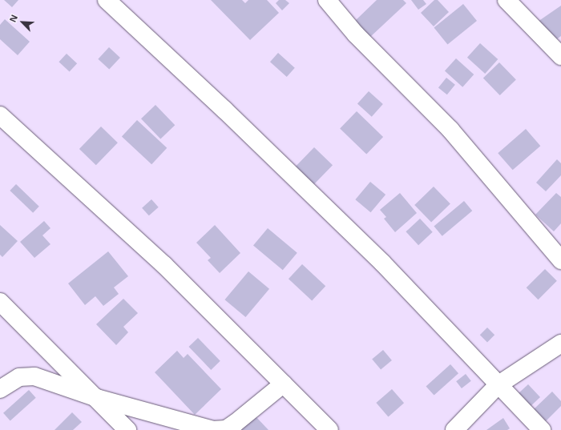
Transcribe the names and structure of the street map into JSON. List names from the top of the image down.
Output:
{
  "north": "top left"
}
